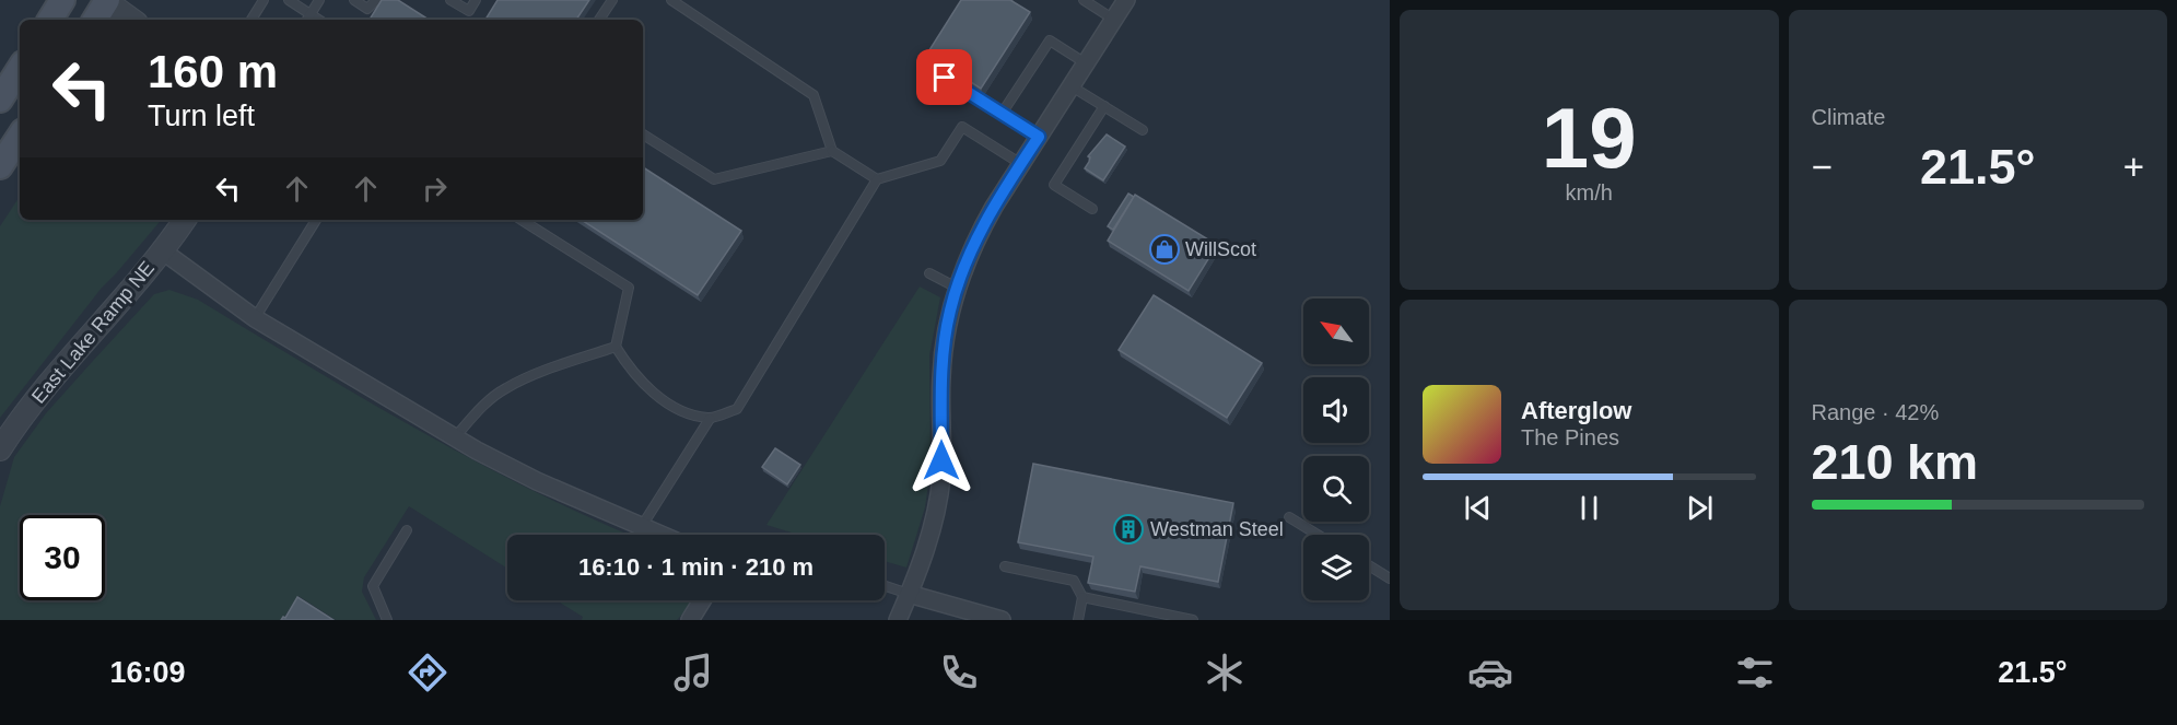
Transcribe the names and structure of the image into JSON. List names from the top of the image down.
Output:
{
  "streets": {
    "street": ["East Lake Ramp NE"]
  },
  "places": {
    "shop": ["WillScot"],
    "building": ["Westman Steel"]
  },
  "north": "top left",
  "page": {
    "tile": [
      ["19", "km/h"],
      "Climate",
      ["Range · 42%", "210 km"]
    ],
    "turn": ["160 m", "Turn left"],
    "heat": ["−", "21.5°", "+"],
    "song": ["Afterglow", "The Pines"],
    "limit": "30",
    "trip": "16:10 · 1 min · 210 m",
    "tabs": ["16:09", "21.5°"]
  }
}
